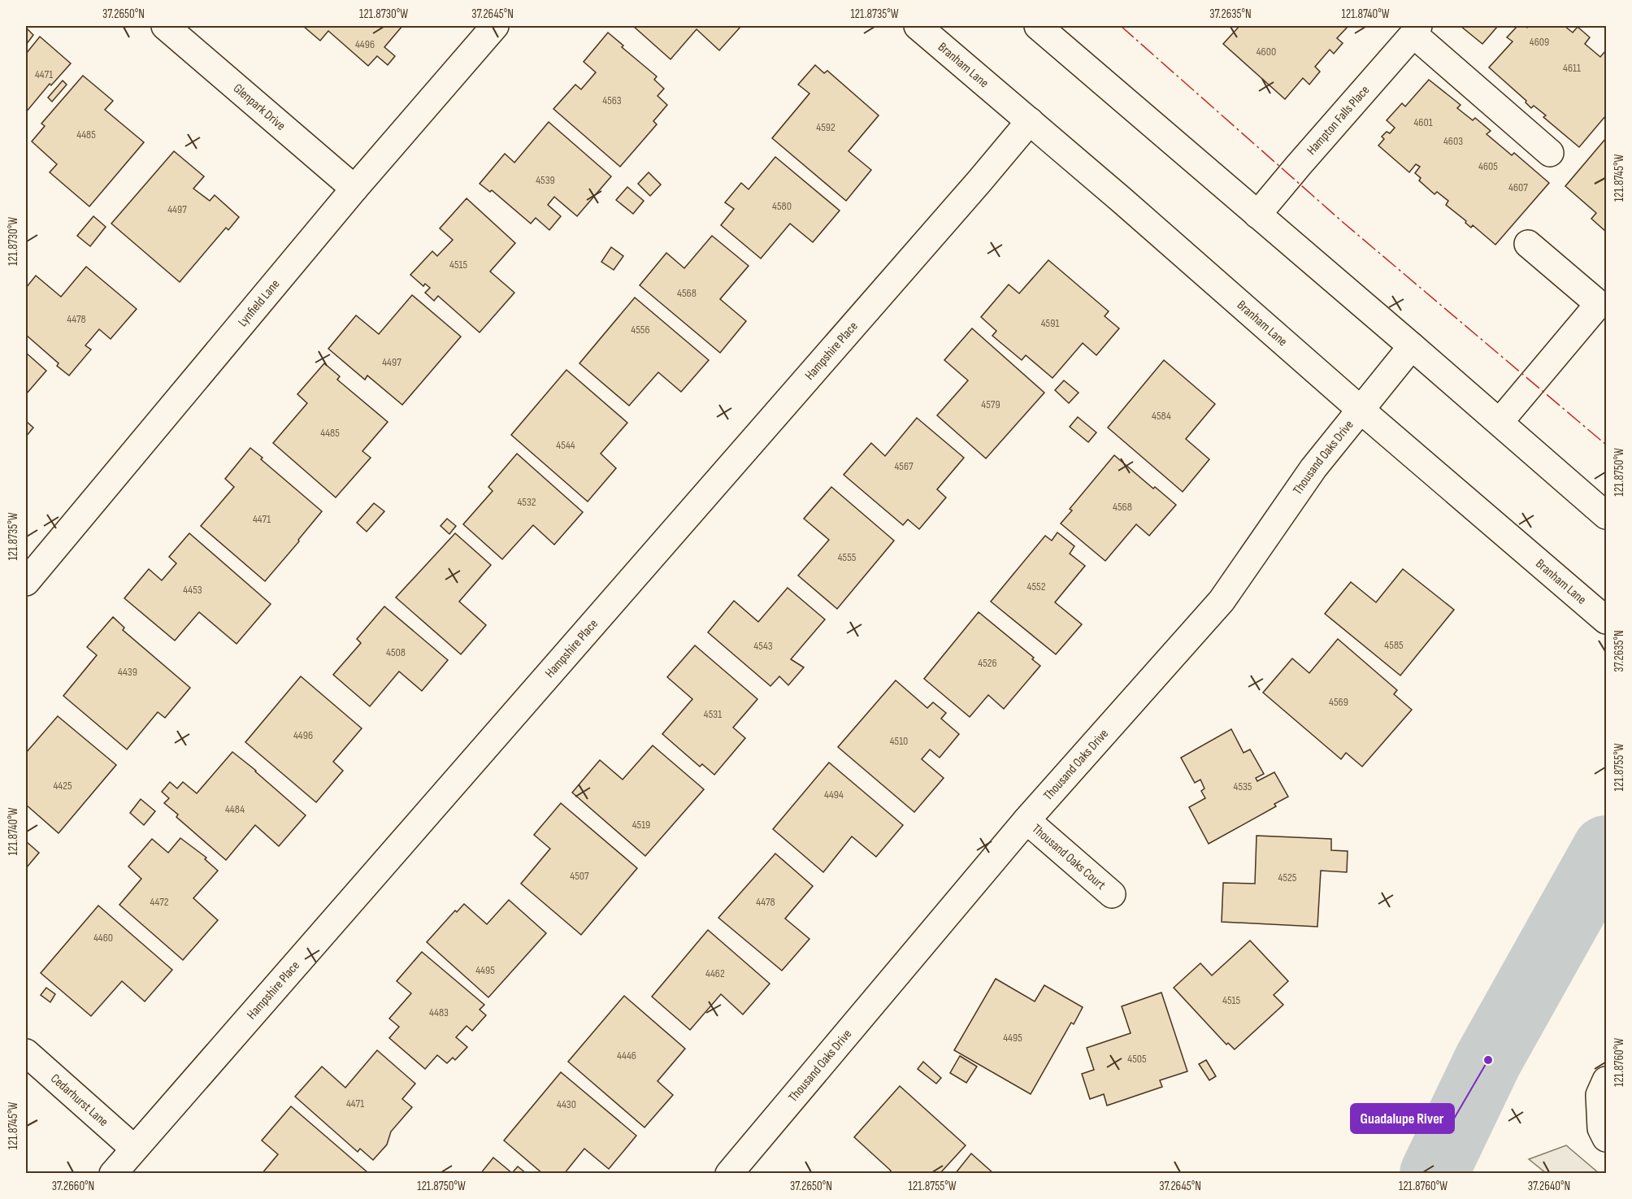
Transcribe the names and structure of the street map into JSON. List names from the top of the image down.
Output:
{
  "streets": {
    "street": [
      "Branham Lane",
      "Glenpark Drive",
      "Hampton Falls Place",
      "Lynfield Lane",
      "Hampshire Place",
      "Thousand Oaks Drive",
      "Thousand Oaks Court",
      "Cedarhurst Lane"
    ]
  },
  "crossings": [
    ["Branham Lane", "Hampshire Place"],
    ["Branham Lane", "Thousand Oaks Drive"],
    ["Glenpark Drive", "Lynfield Lane"],
    ["Hampshire Place", "Cedarhurst Lane"],
    ["Thousand Oaks Drive", "Thousand Oaks Court"]
  ],
  "places": ["Guadalupe River"],
  "house_numbers": [
    "4609",
    "4496",
    "4600",
    "4611",
    "4471",
    "4563",
    "4601",
    "4592",
    "4485",
    "4603",
    "4605",
    "4539",
    "4607",
    "4580",
    "4497",
    "4515",
    "4568",
    "4478",
    "4591",
    "4556",
    "4497",
    "4579",
    "4584",
    "4485",
    "4544",
    "4567",
    "4532",
    "4568",
    "4471",
    "4555",
    "4552",
    "4453",
    "4585",
    "4543",
    "4508",
    "4526",
    "4439",
    "4569",
    "4531",
    "4496",
    "4510",
    "4425",
    "4535",
    "4494",
    "4484",
    "4519",
    "4507",
    "4525",
    "4472",
    "4478",
    "4460",
    "4495",
    "4462",
    "4515",
    "4483",
    "4495",
    "4446",
    "4505",
    "4471",
    "4430"
  ],
  "coordinates": [
    "37.2650°N",
    "121.8730°W",
    "37.2645°N",
    "121.8735°W",
    "37.2635°N",
    "121.8740°W",
    "121.8745°W",
    "121.8750°W",
    "121.8755°W",
    "121.8760°W",
    "37.2660°N",
    "37.2640°N"
  ]
}
